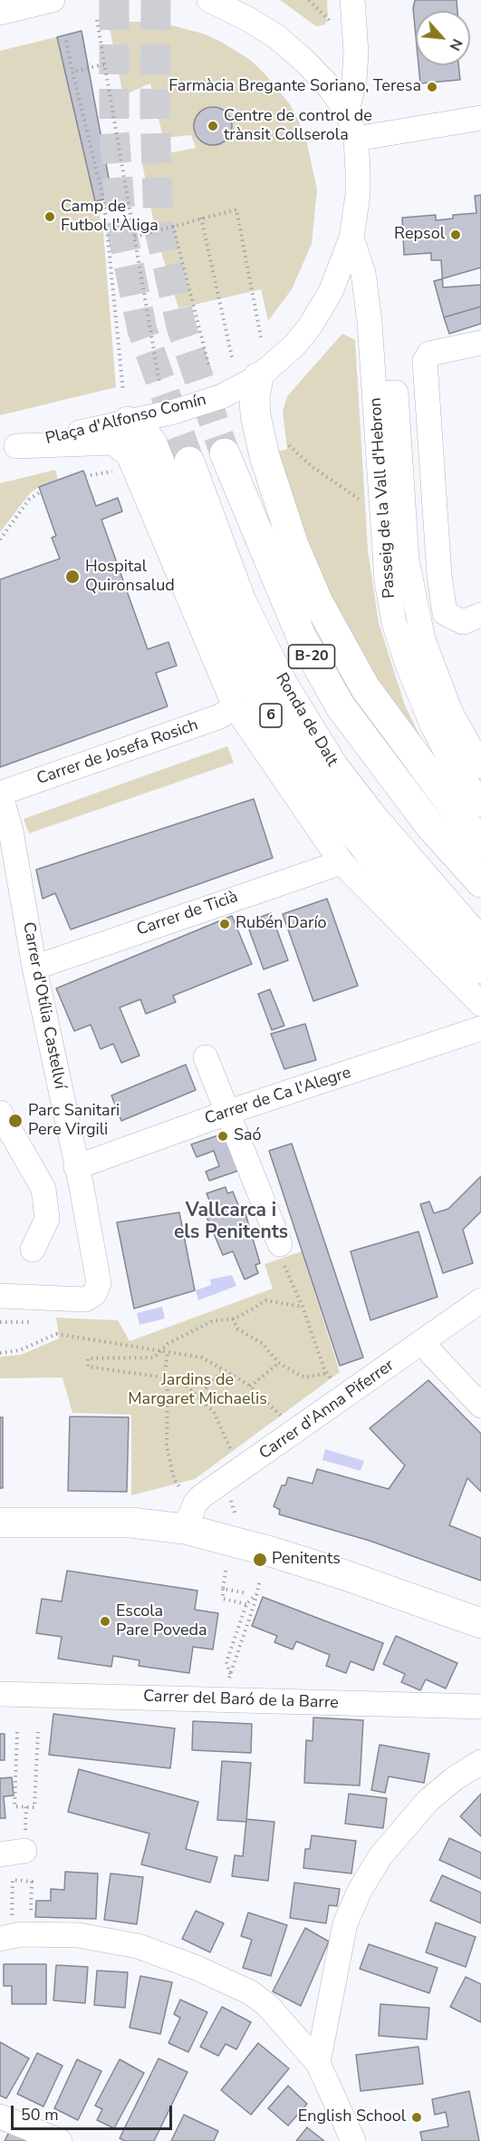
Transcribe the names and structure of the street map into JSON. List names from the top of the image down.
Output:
{
  "streets": {
    "main road": ["B-20", "6", "Ronda de Dalt"],
    "street": [
      "Plaça d'Alfonso Comín",
      "Passeig de la Vall d'Hebron",
      "Carrer de Josefa Rosich",
      "Carrer de Ticià",
      "Carrer d'Otília Castellví",
      "Carrer de Ca l'Alegre",
      "Carrer d'Anna Piferrer",
      "Carrer del Baró de la Barre"
    ]
  },
  "crossings": [
    ["Plaça d'Alfonso Comín", "Passeig de la Vall d'Hebron"],
    ["Plaça d'Alfonso Comín", "6"],
    ["Carrer de Josefa Rosich", "Carrer d'Otília Castellví"],
    ["Carrer de Ticià", "Carrer d'Otília Castellví"],
    ["Carrer d'Otília Castellví", "Carrer de Ca l'Alegre"]
  ],
  "districts": ["Vallcarca i els Penitents"],
  "parks": ["Jardins de Margaret Michaelis"],
  "places": [
    "Farmàcia Bregante Soriano, Teresa",
    "Centre de control de trànsit Collserola",
    "Camp de Futbol l'Àliga",
    "Repsol",
    "Hospital Quironsalud",
    "Rubén Darío",
    "Parc Sanitari Pere Virgili",
    "Saó",
    "Penitents",
    "Escola Pare Poveda",
    "English School"
  ],
  "scale_bar": "50 m",
  "north": "bottom right"
}
